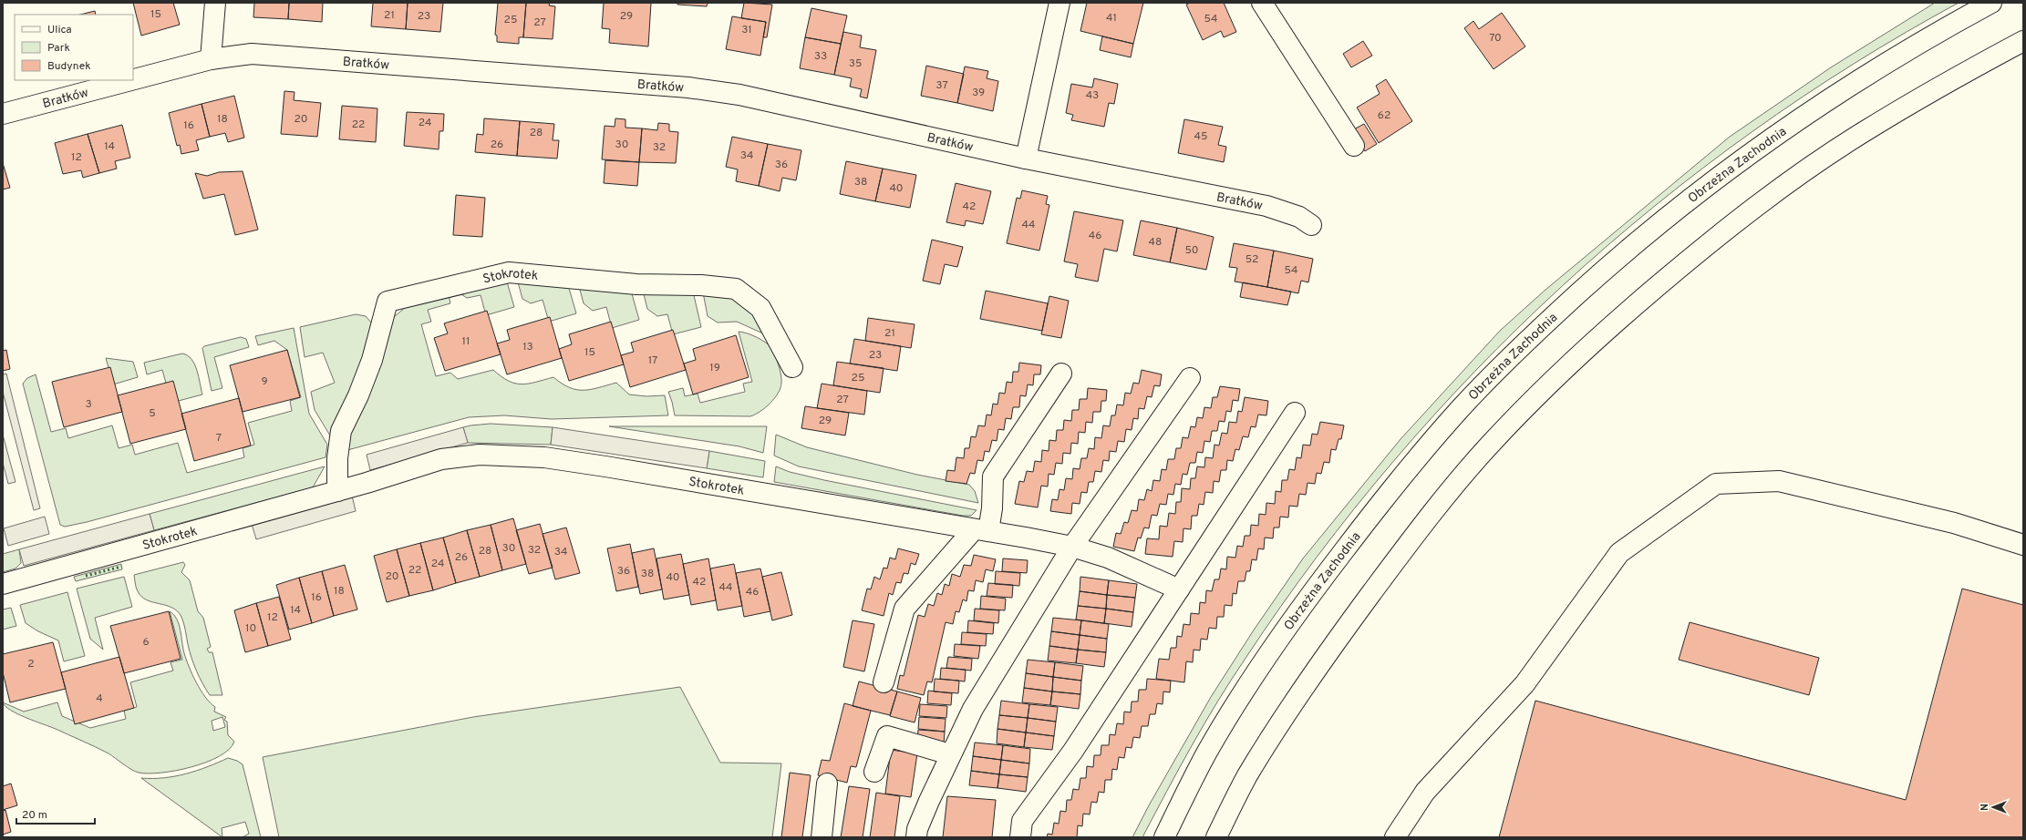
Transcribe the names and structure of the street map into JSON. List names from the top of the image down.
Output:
{
  "streets": {
    "street": ["Bratków", "Obrzeżna Zachodnia", "Stokrotek"]
  },
  "house_numbers": [
    "15",
    "21",
    "23",
    "29",
    "41",
    "54",
    "25",
    "27",
    "31",
    "70",
    "33",
    "35",
    "37",
    "39",
    "43",
    "62",
    "18",
    "20",
    "24",
    "22",
    "16",
    "28",
    "45",
    "26",
    "30",
    "14",
    "32",
    "34",
    "12",
    "36",
    "38",
    "40",
    "42",
    "44",
    "46",
    "48",
    "50",
    "52",
    "54",
    "21",
    "11",
    "13",
    "15",
    "23",
    "17",
    "19",
    "25",
    "9",
    "27",
    "3",
    "5",
    "29",
    "7",
    "30",
    "32",
    "28",
    "34",
    "26",
    "24",
    "22",
    "36",
    "38",
    "20",
    "40",
    "42",
    "44",
    "18",
    "46",
    "16",
    "14",
    "12",
    "10",
    "6",
    "2",
    "4"
  ],
  "legend": ["Ulica", "Park", "Budynek"],
  "scale_bar": "20 m",
  "north": "left"
}
